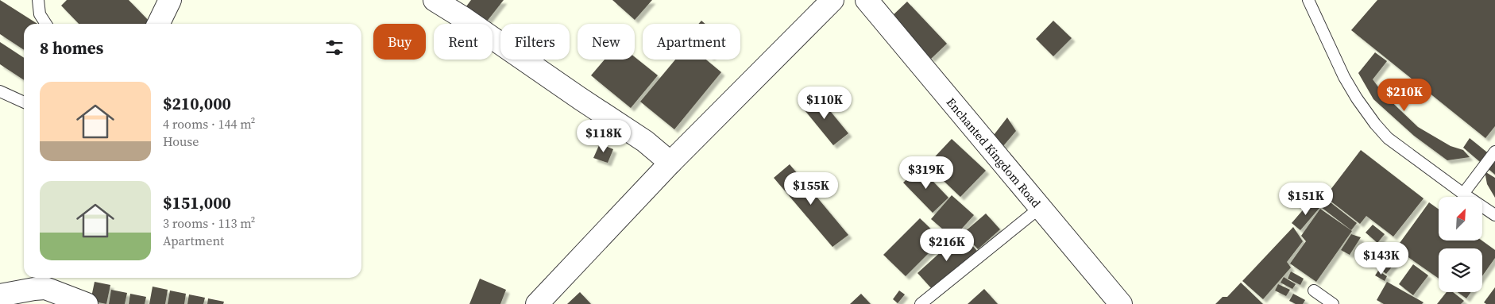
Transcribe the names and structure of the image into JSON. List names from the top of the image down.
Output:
{
  "streets": {
    "street": ["Enchanted Kingdom Road"]
  },
  "north": "top right",
  "page": {
    "chip": [
      "Buy",
      "Rent",
      "Filters",
      "New",
      "Apartment"
    ],
    "heading": "8 homes",
    "list": [
      {
        "name": "$210,000",
        "note": "4 rooms · 144 m² · House"
      },
      {
        "name": "$151,000",
        "note": "3 rooms · 113 m² · Apartment"
      }
    ],
    "price": [
      "$210K",
      "$110K",
      "$118K",
      "$319K",
      "$155K",
      "$151K",
      "$216K",
      "$143K"
    ]
  }
}
